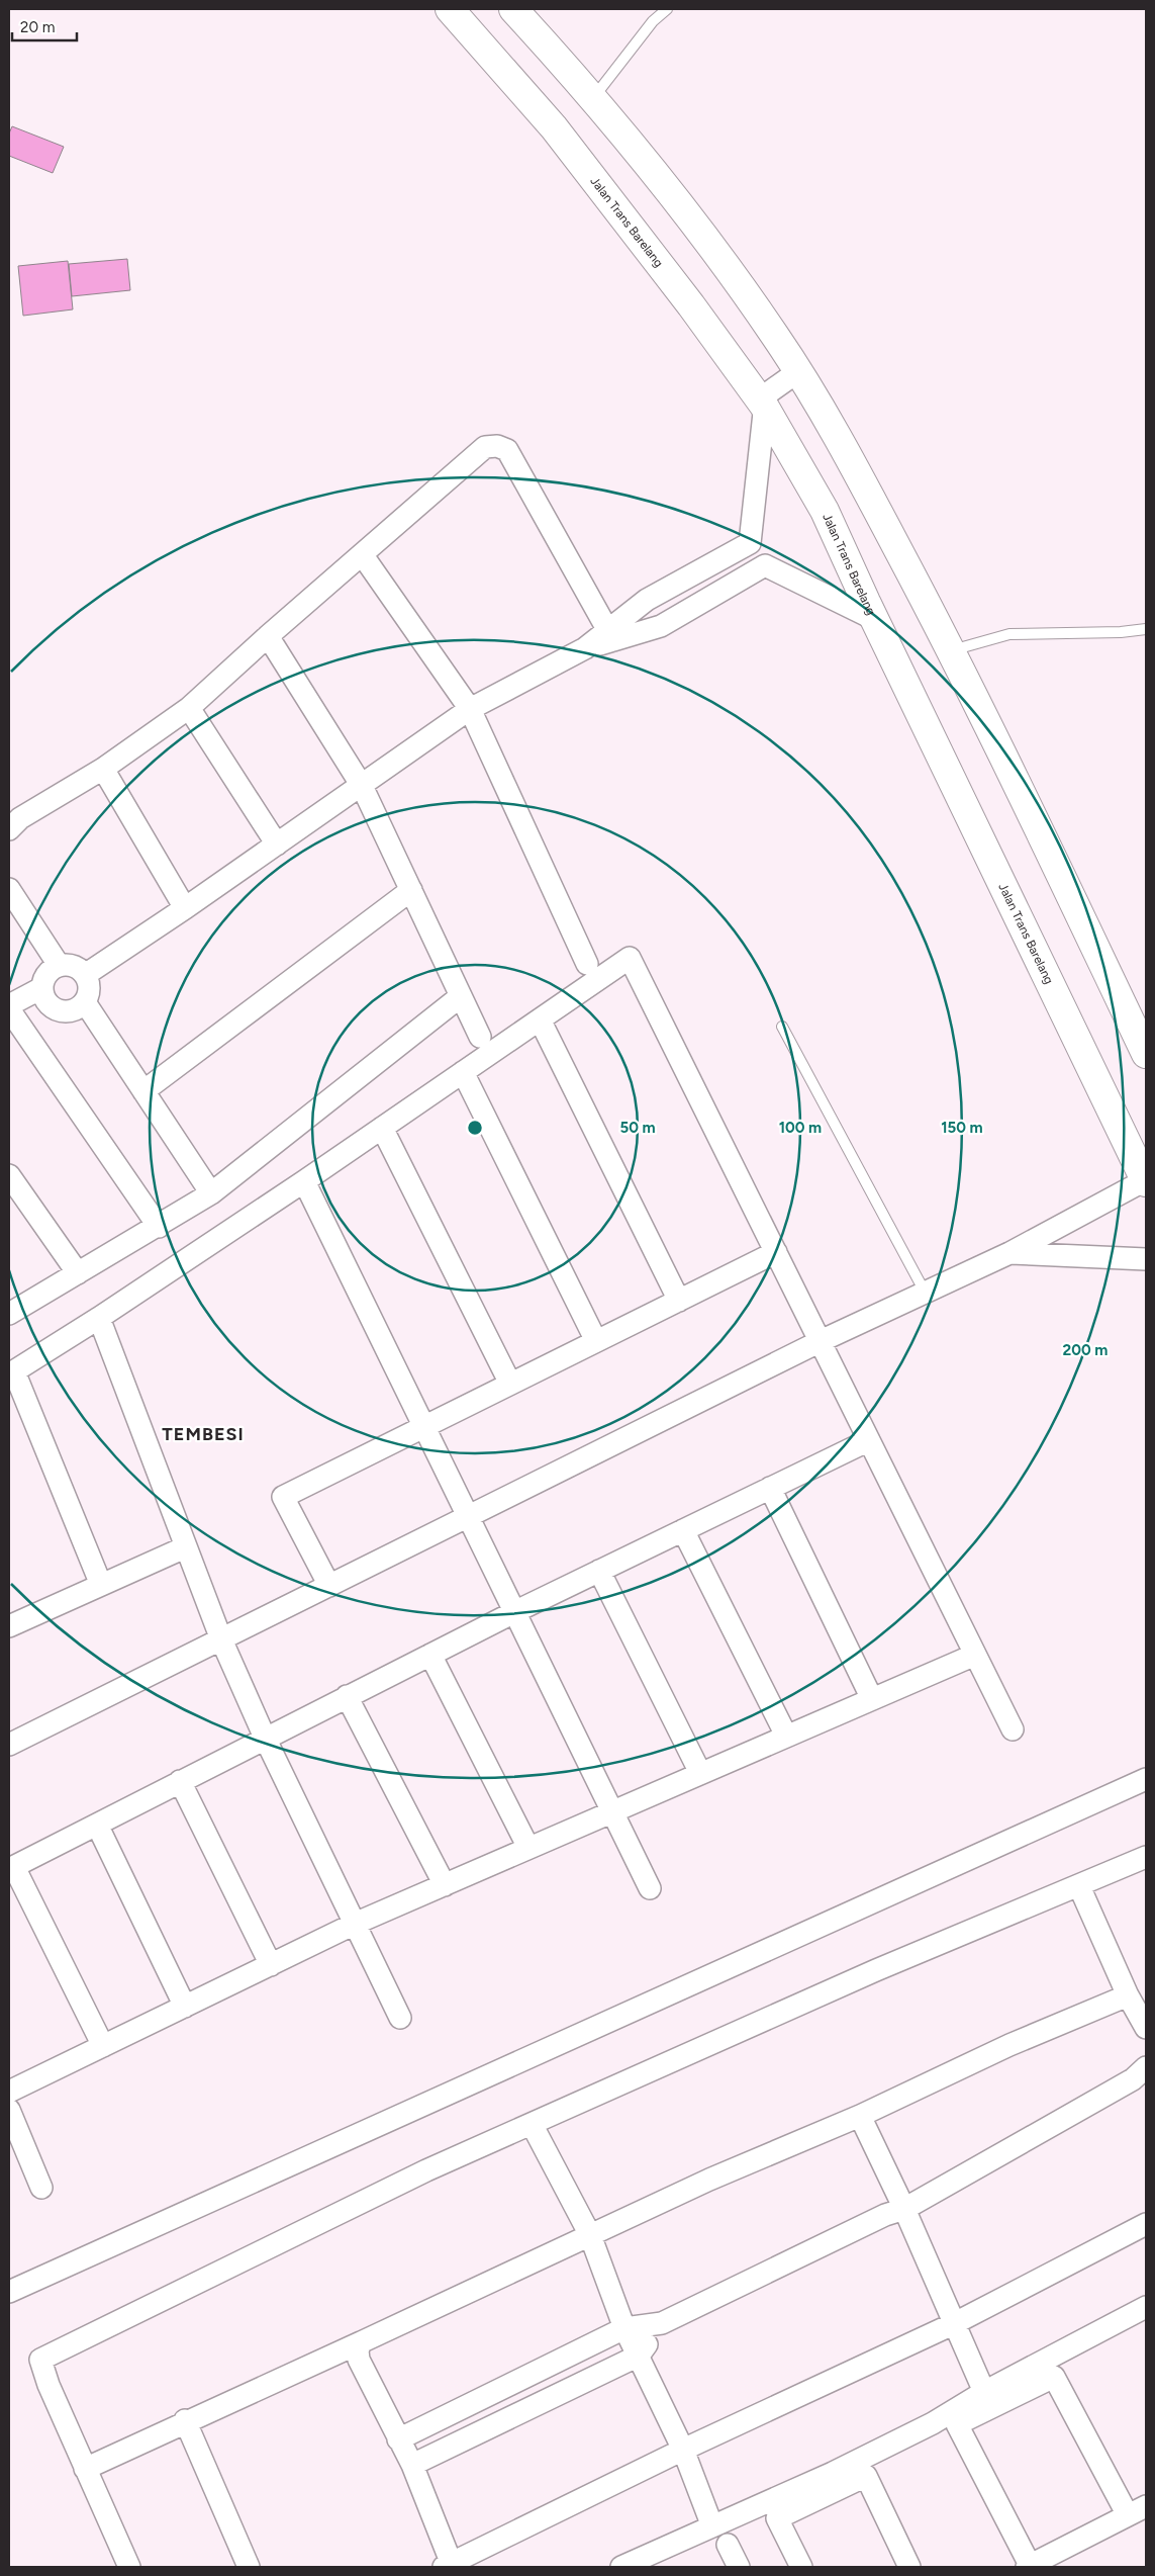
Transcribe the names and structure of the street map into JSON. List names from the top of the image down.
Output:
{
  "streets": {
    "highway": ["Jalan Trans Barelang"]
  },
  "districts": ["TEMBESI"],
  "scale_bar": "20 m",
  "rings": [
    "50 m",
    "100 m",
    "150 m",
    "200 m"
  ]
}
